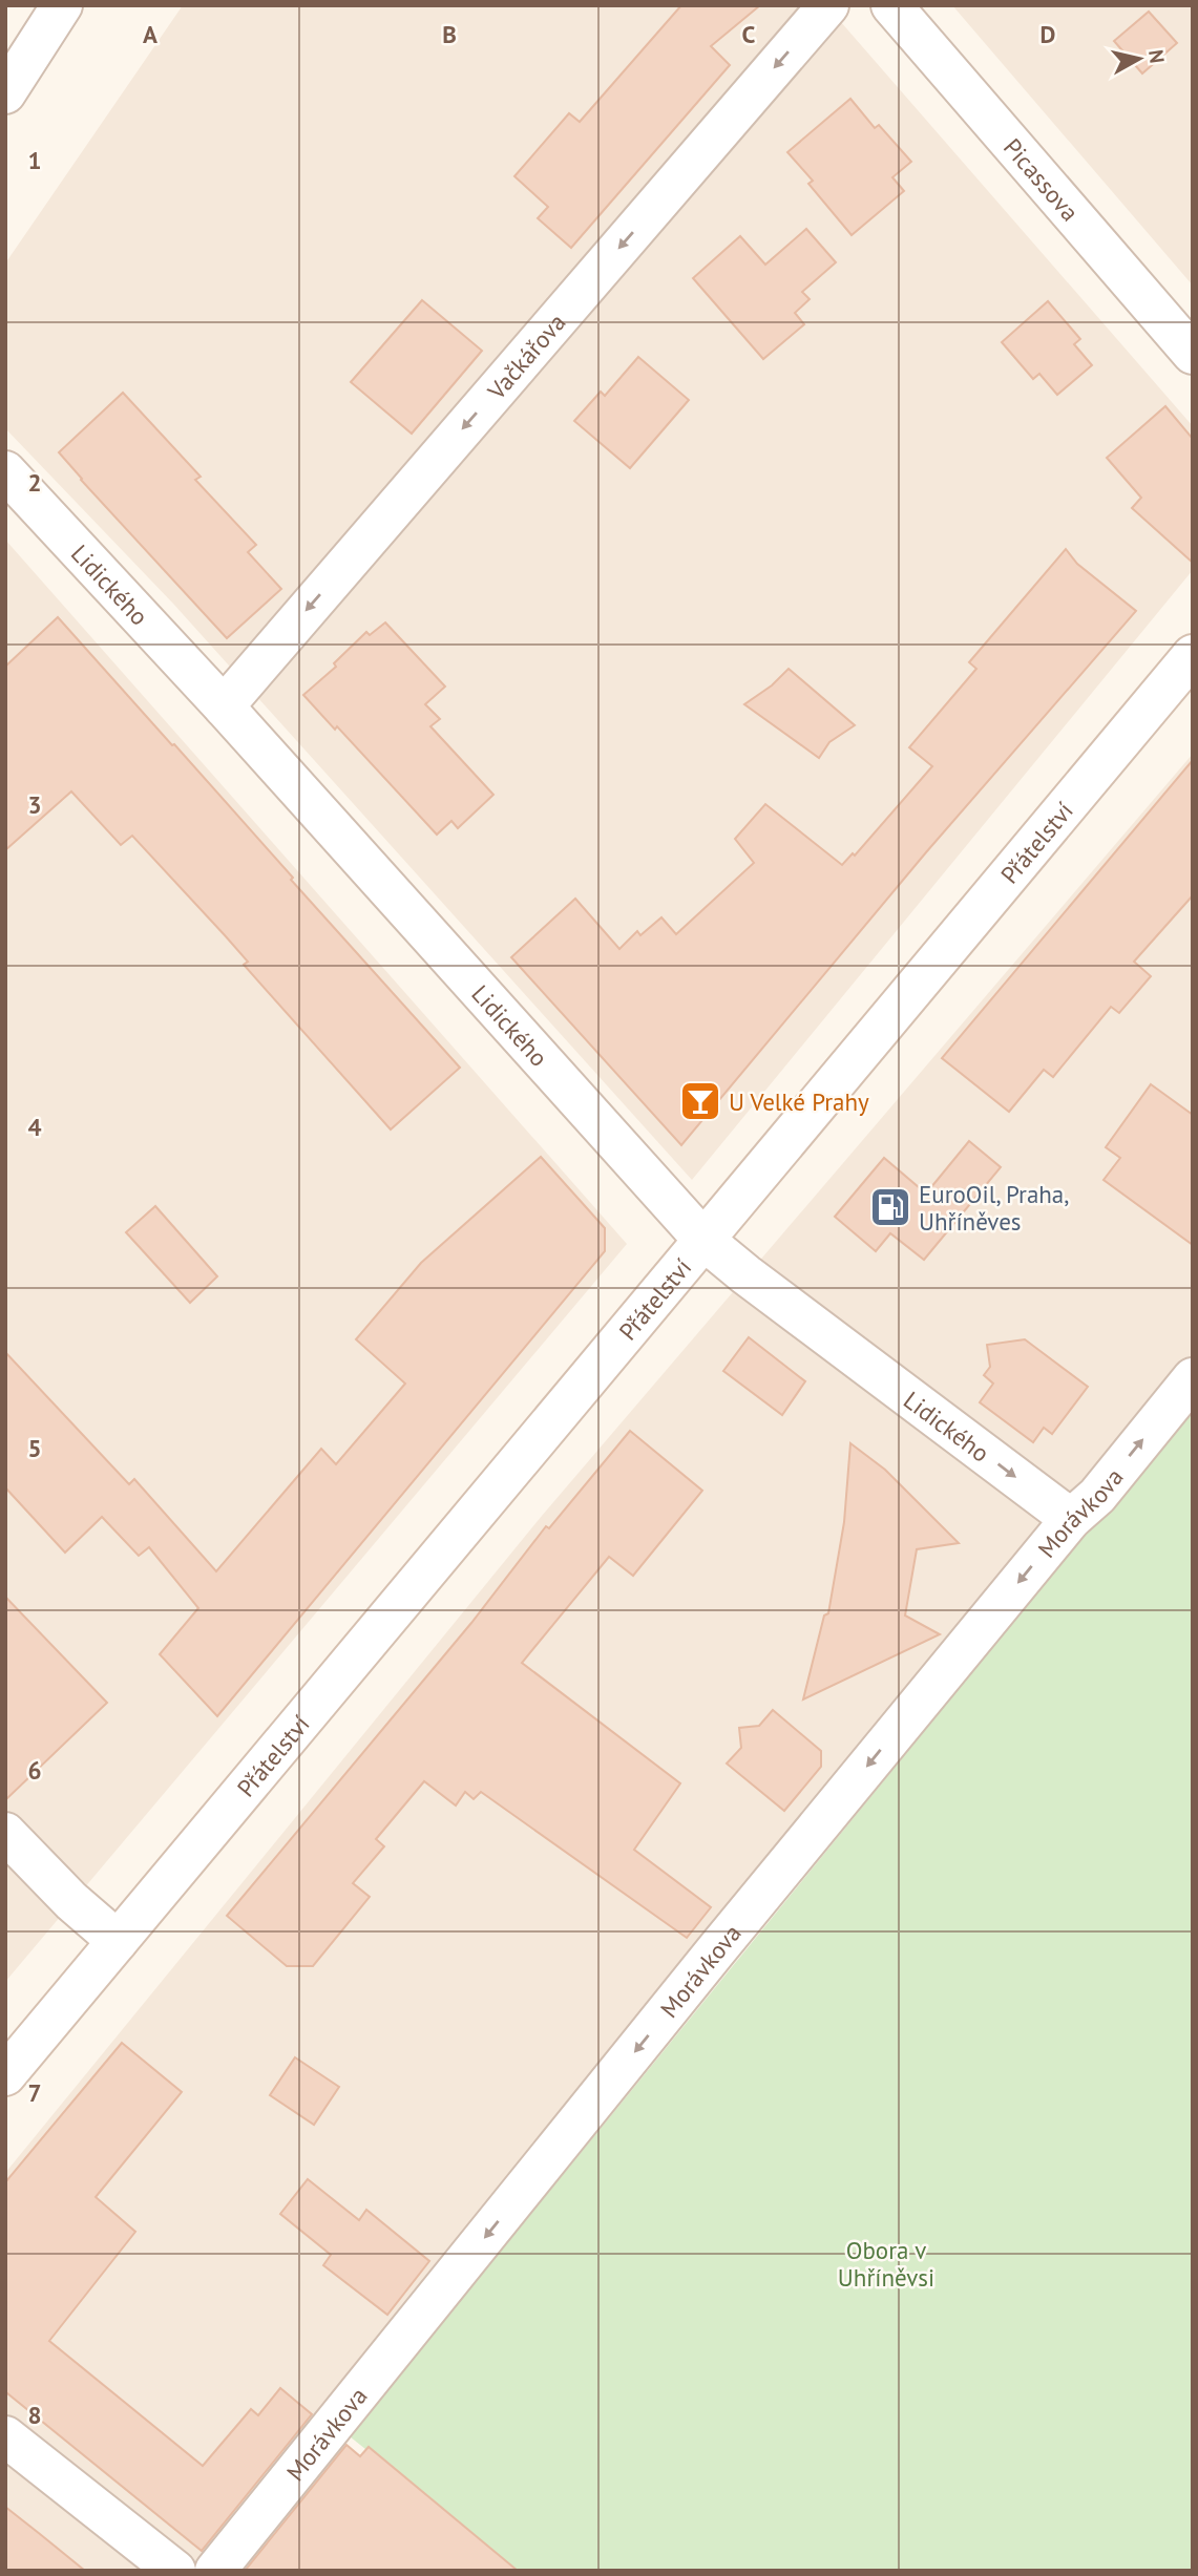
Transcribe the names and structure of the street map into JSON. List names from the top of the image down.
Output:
{
  "streets": {
    "street": [
      "Picassova",
      "Vačkářova",
      "Lidického",
      "Přátelství",
      "Morávkova"
    ]
  },
  "crossings": [
    ["Vačkářova", "Lidického"],
    ["Lidického", "Přátelství"],
    ["Lidického", "Morávkova"]
  ],
  "one_way": ["Vačkářova"],
  "parks": ["Obora v Uhříněvsi"],
  "places": {
    "bar": ["U Velké Prahy"],
    "fuel station": ["EuroOil, Praha, Uhříněves"]
  },
  "north": "right",
  "grid": {
    "columns": [
      "A",
      "B",
      "C",
      "D"
    ],
    "rows": [
      "1",
      "2",
      "3",
      "4",
      "5",
      "6",
      "7",
      "8"
    ]
  }
}
